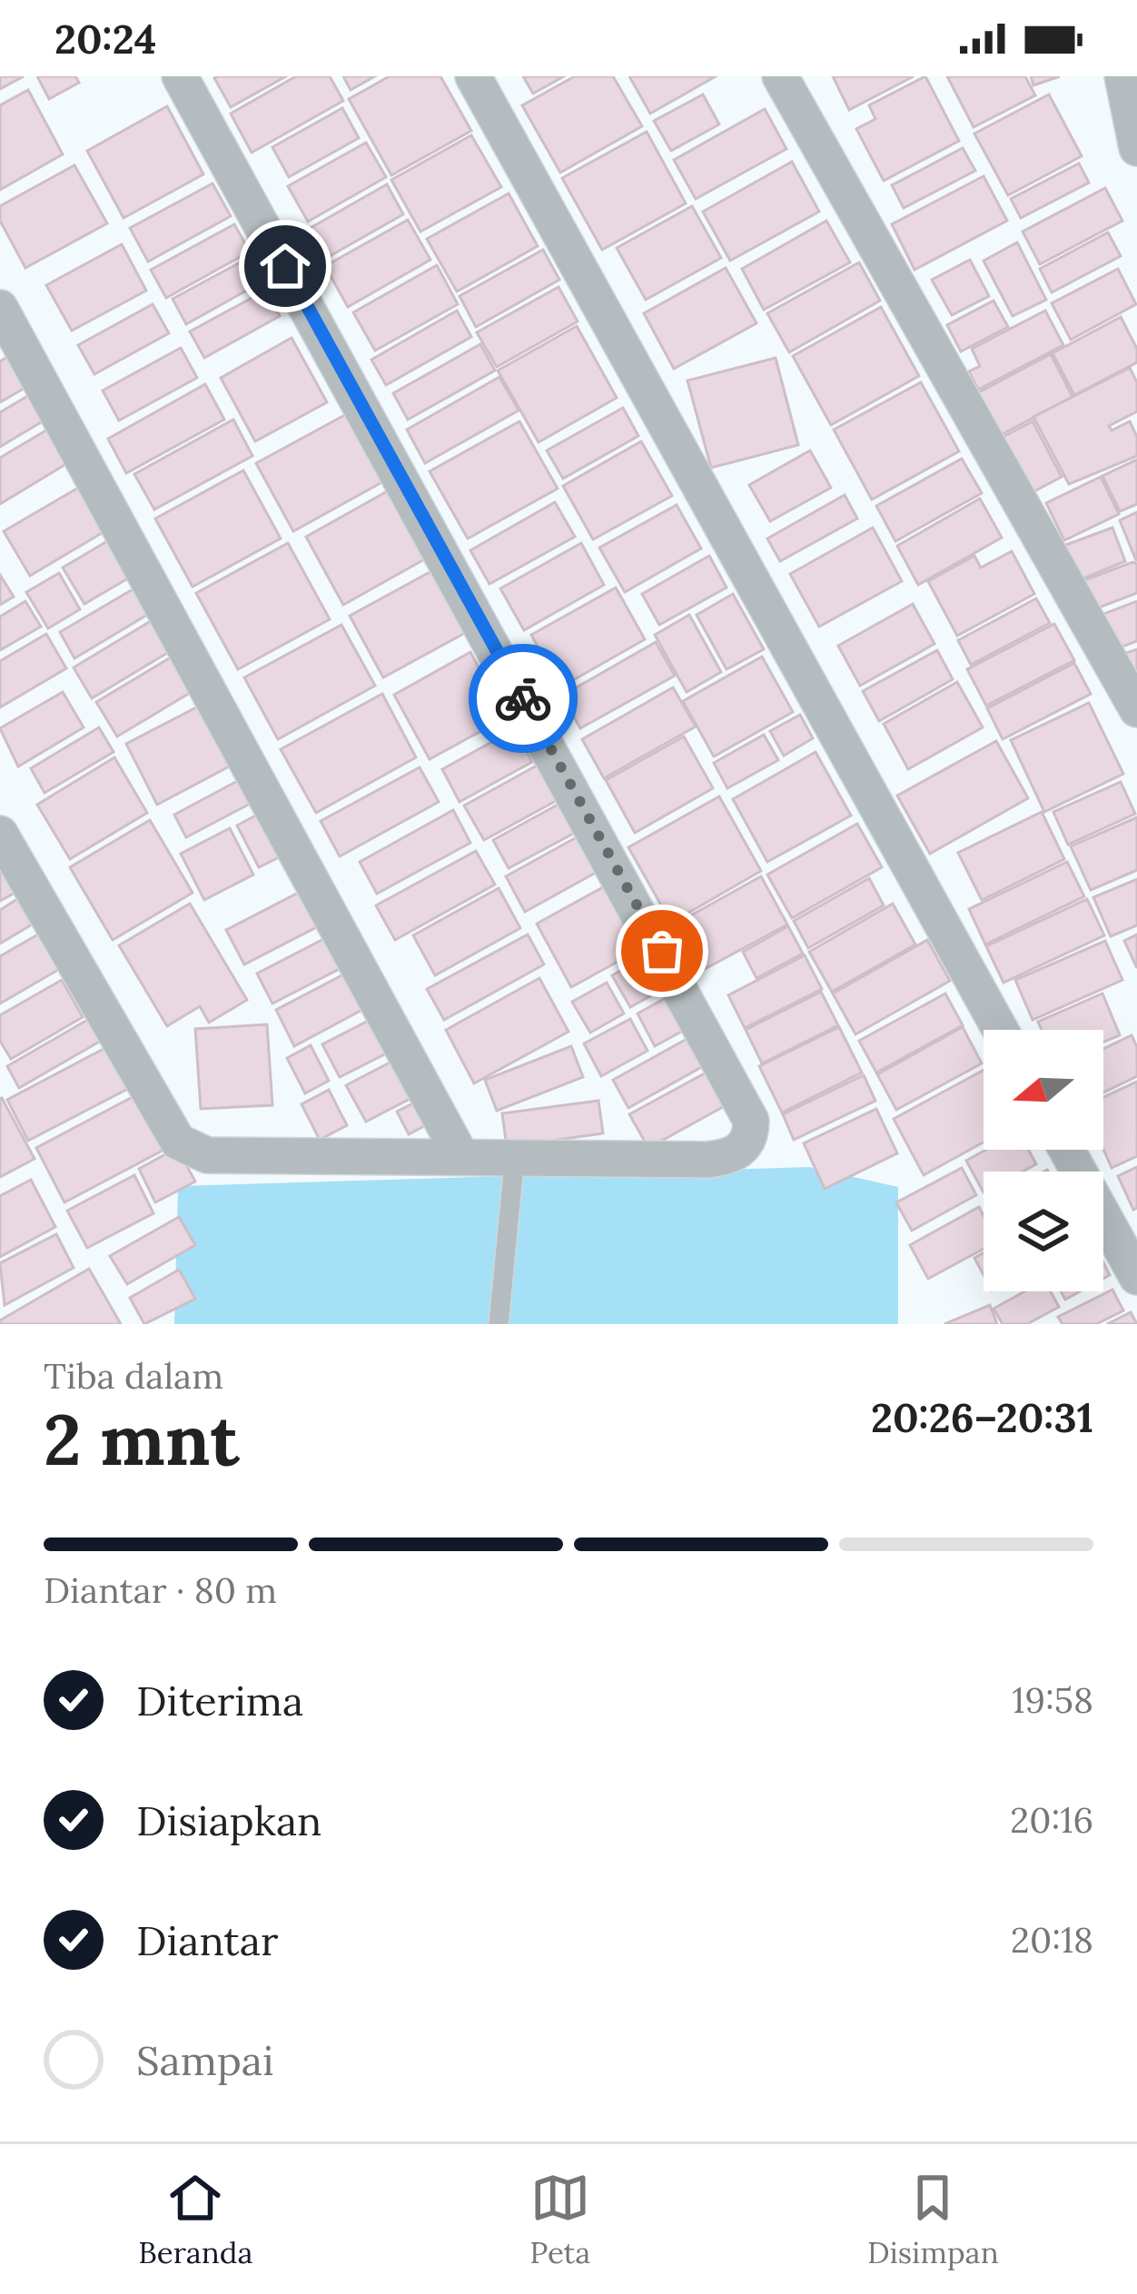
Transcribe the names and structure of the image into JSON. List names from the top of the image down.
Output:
{
  "north": "left",
  "page": {
    "status": "20:24",
    "heading": ["2 mnt", "Tiba dalam", "20:26–20:31"],
    "bar": "Diantar · 80 m",
    "list": [
      ["Diterima", "19:58"],
      ["Disiapkan", "20:16"],
      ["Diantar", "20:18"],
      "Sampai"
    ],
    "tabs": ["Beranda", "Peta", "Disimpan"]
  }
}
